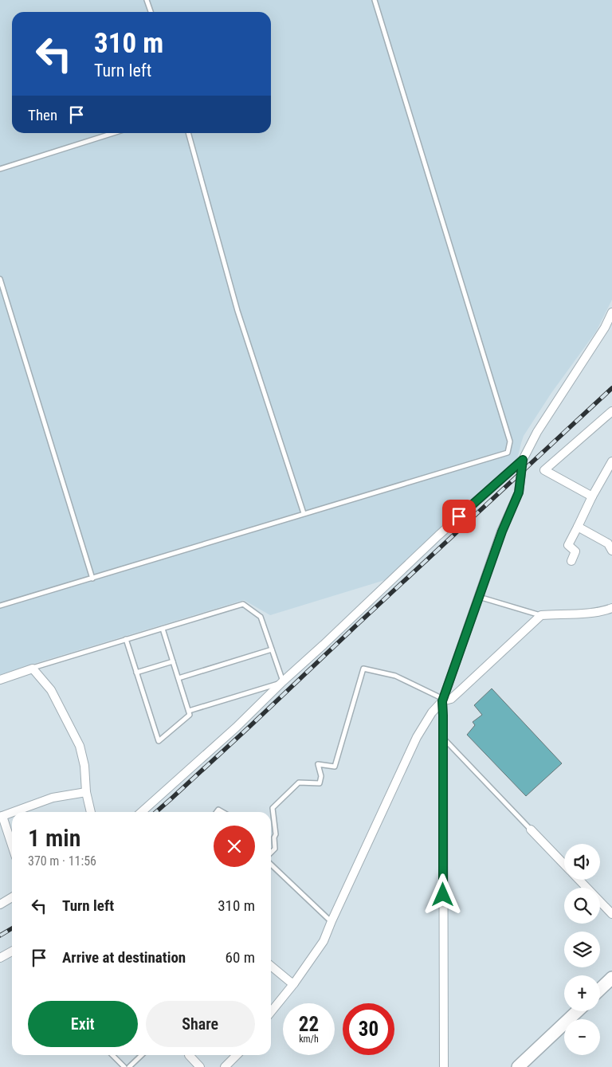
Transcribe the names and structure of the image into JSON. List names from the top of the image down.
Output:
{
  "page": {
    "turn": ["310 m", "Turn left"],
    "then": "Then",
    "heading": ["1 min", "370 m · 11:56"],
    "map_buttons": ["+", "−"],
    "list": [
      {
        "name": "Turn left",
        "value": "310 m"
      },
      {
        "name": "Arrive at destination",
        "value": "60 m"
      }
    ],
    "buttons": ["Exit", "Share"],
    "speed": "22 km/h",
    "limit": "30"
  }
}
